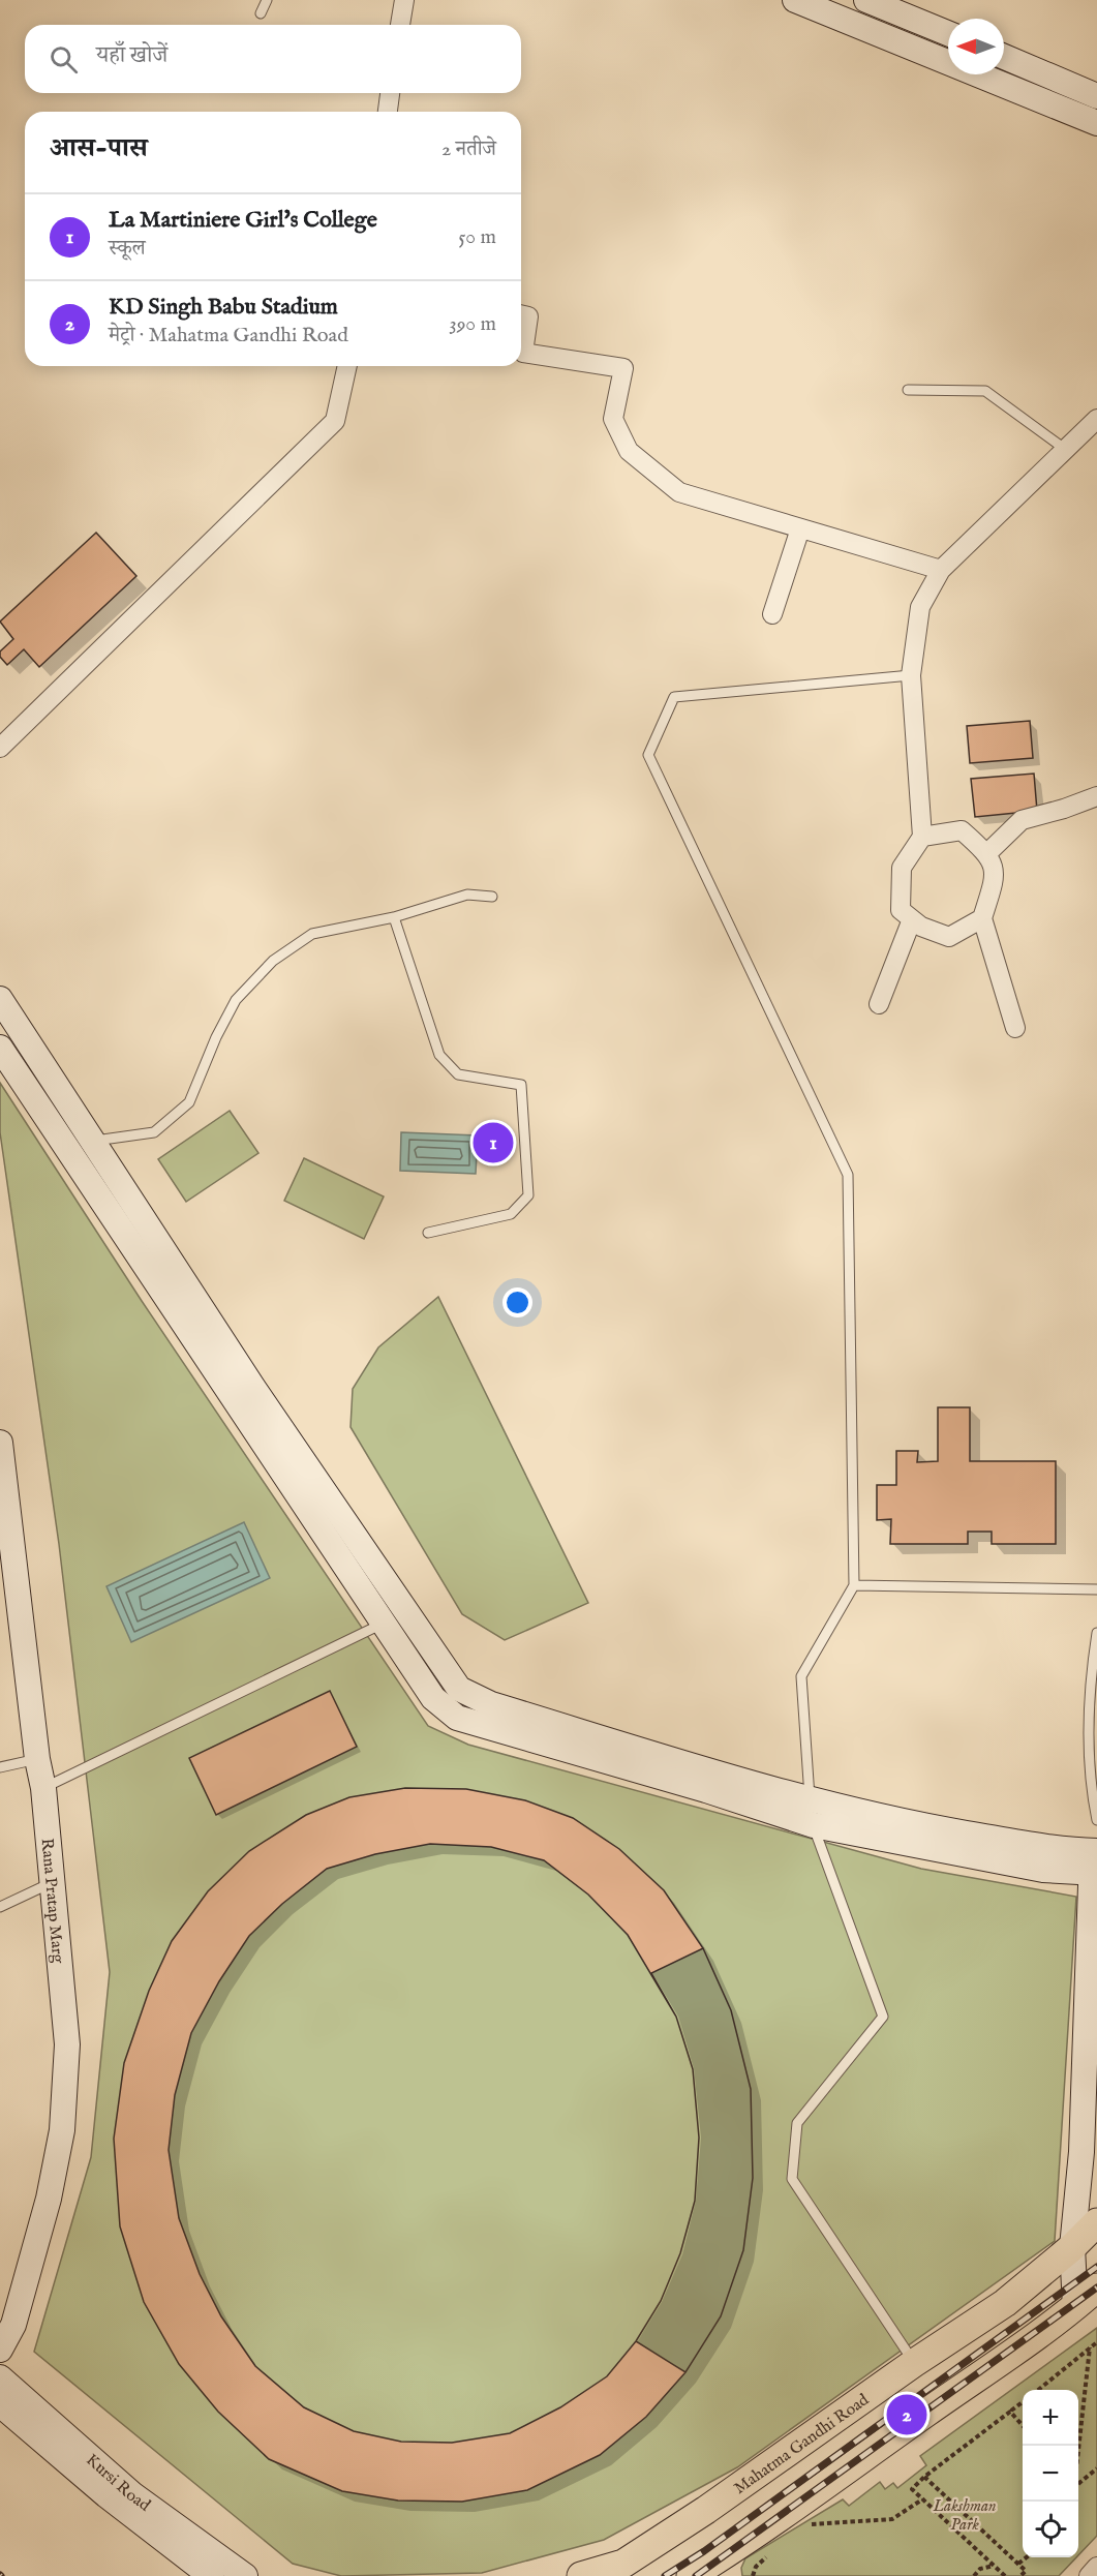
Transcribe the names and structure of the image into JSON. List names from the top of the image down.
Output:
{
  "streets": {
    "main road": ["Mahatma Gandhi Road"],
    "street": ["Rana Pratap Marg", "Kursi Road"]
  },
  "parks": ["Lakshman Park"],
  "north": "left",
  "page": {
    "search": "यहाँ खोजें",
    "heading": ["आस-पास", "2 नतीजे"],
    "list": [
      {
        "mark": "1",
        "name": "La Martiniere Girl's College",
        "note": "स्कूल",
        "value": "50 m"
      },
      {
        "mark": "2",
        "name": "KD Singh Babu Stadium",
        "note": "मेट्रो · Mahatma Gandhi Road",
        "value": "390 m"
      }
    ],
    "pins": ["1", "2"],
    "map_buttons": ["+", "−"]
  }
}
